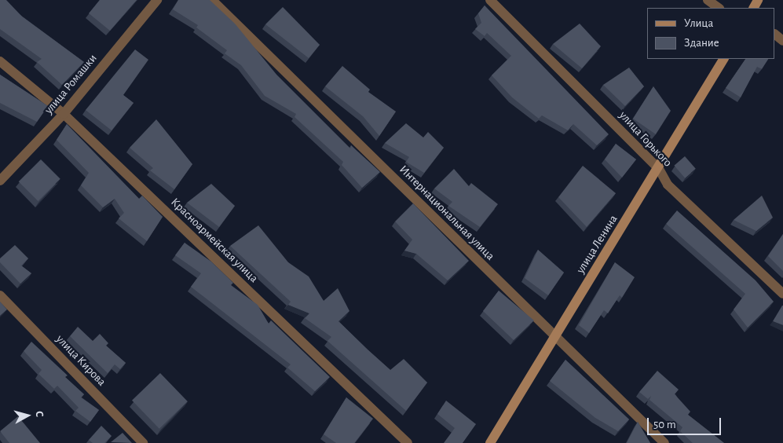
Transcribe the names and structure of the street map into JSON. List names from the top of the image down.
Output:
{
  "streets": {
    "street": [
      "улица Ромашки",
      "улица Горького",
      "Интернациональная улица",
      "Красноармейская улица",
      "улица Ленина",
      "улица Кирова"
    ]
  },
  "crossings": [
    ["улица Ромашки", "Красноармейская улица"],
    ["улица Горького", "улица Ленина"],
    ["Интернациональная улица", "улица Ленина"]
  ],
  "legend": ["Улица", "Здание"],
  "scale_bar": "50 m",
  "north": "right"
}
